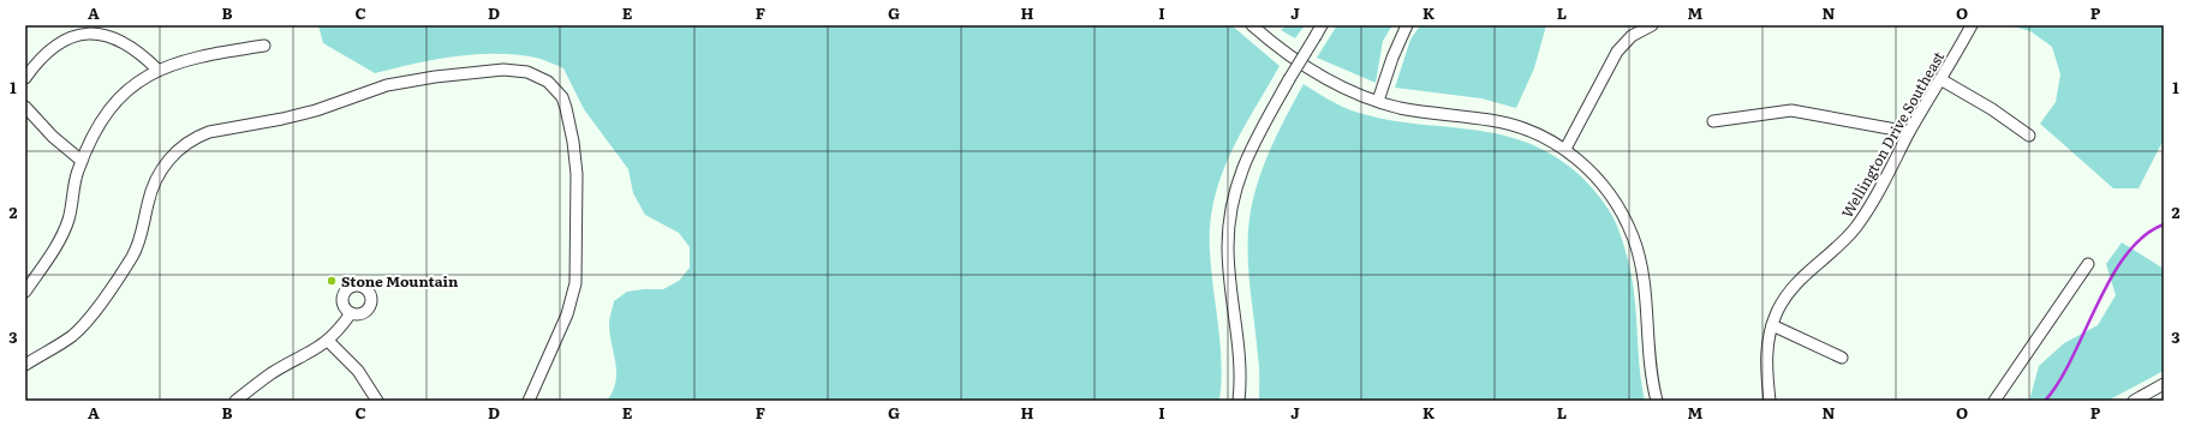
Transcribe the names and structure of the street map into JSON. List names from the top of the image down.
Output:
{
  "streets": {
    "street": ["Wellington Drive Southeast"]
  },
  "places": ["Stone Mountain"],
  "grid": {
    "columns": [
      "A",
      "B",
      "C",
      "D",
      "E",
      "F",
      "G",
      "H",
      "I",
      "J",
      "K",
      "L",
      "M",
      "N",
      "O",
      "P"
    ],
    "rows": ["1", "2", "3"]
  }
}
